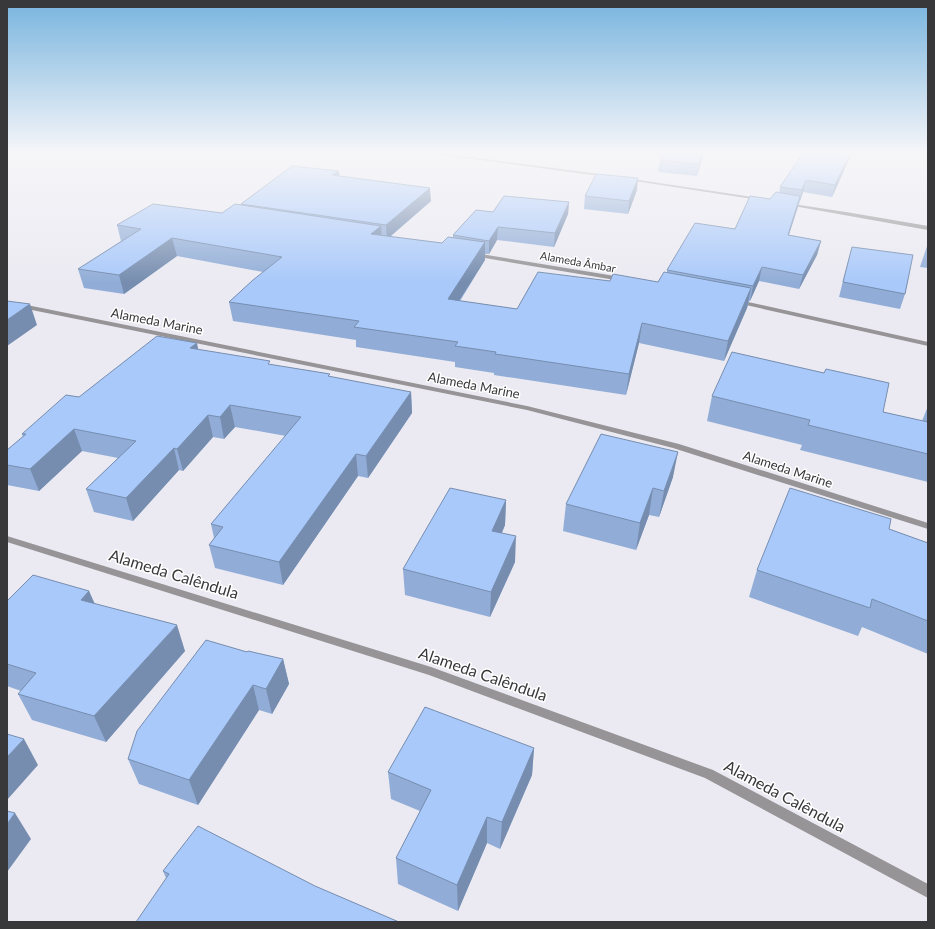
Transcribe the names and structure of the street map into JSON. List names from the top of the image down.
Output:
{
  "streets": {
    "street": ["Alameda Âmbar", "Alameda Marine", "Alameda Calêndula"]
  }
}
